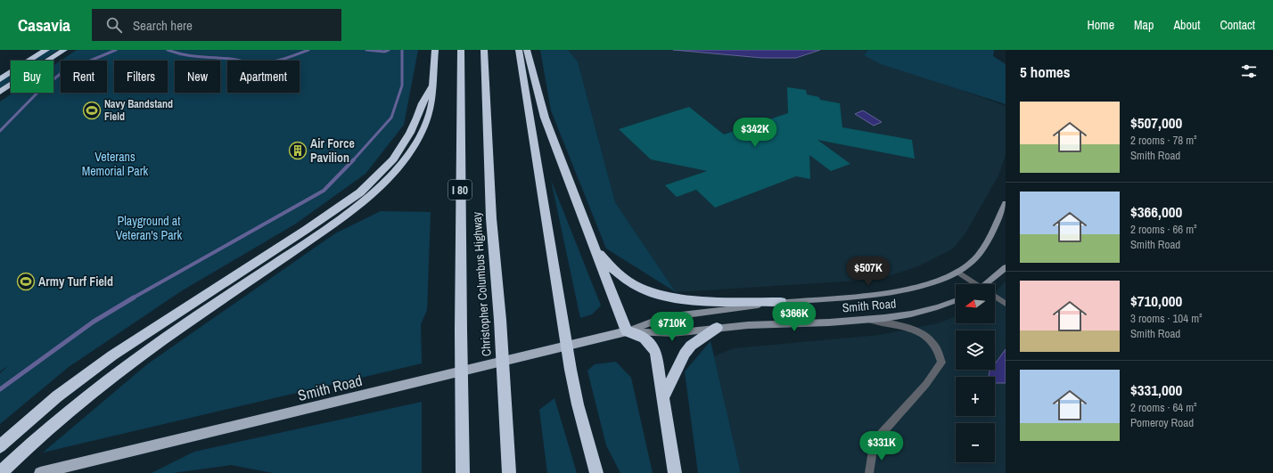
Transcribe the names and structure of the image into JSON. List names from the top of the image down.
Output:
{
  "streets": {
    "highway": ["I 80", "Christopher Columbus Highway"],
    "main road": ["Smith Road"]
  },
  "parks": ["Veterans Memorial Park", "Playground at Veteran's Park"],
  "places": {
    "sports": ["Navy Bandstand Field", "Army Turf Field"],
    "building": ["Air Force Pavilion"]
  },
  "north": "left",
  "page": {
    "header": "Casavia",
    "search": "Search here",
    "nav": [
      "Home",
      "Map",
      "About",
      "Contact"
    ],
    "heading": "5 homes",
    "chip": [
      "Buy",
      "Rent",
      "Filters",
      "New",
      "Apartment"
    ],
    "list": [
      {
        "name": "$507,000",
        "note": "2 rooms · 78 m² · Smith Road"
      },
      {
        "name": "$366,000",
        "note": "2 rooms · 66 m² · Smith Road"
      },
      {
        "name": "$710,000",
        "note": "3 rooms · 104 m² · Smith Road"
      },
      {
        "name": "$331,000",
        "note": "2 rooms · 64 m² · Pomeroy Road"
      }
    ],
    "price": [
      "$342K",
      "$507K",
      "$366K",
      "$710K",
      "$331K"
    ],
    "map_buttons": ["+", "−"]
  }
}
